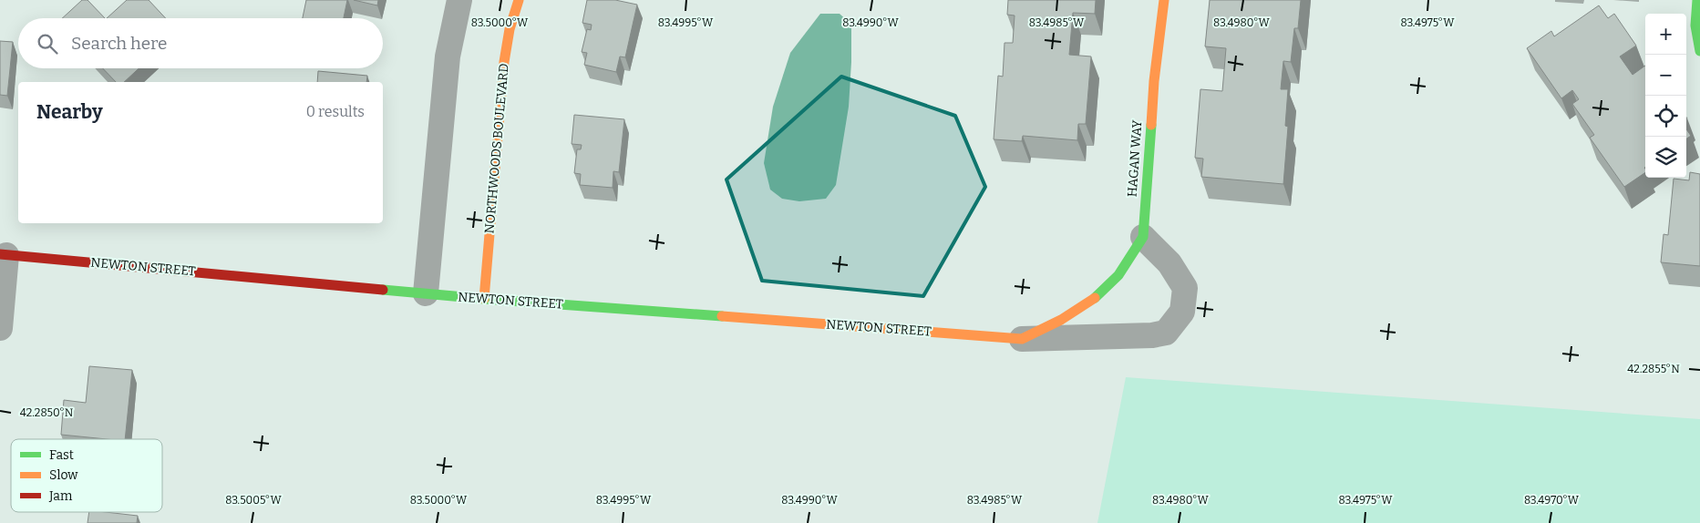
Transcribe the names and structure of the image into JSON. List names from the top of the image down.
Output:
{
  "streets": {
    "street": ["NORTHWOODS BOULEVARD", "HAGAN WAY", "NEWTON STREET"]
  },
  "crossings": [
    ["NORTHWOODS BOULEVARD", "NEWTON STREET"],
    ["HAGAN WAY", "NEWTON STREET"]
  ],
  "legend": ["Fast", "Slow", "Jam"],
  "page": {
    "map_buttons": ["+", "−"],
    "search": "Search here",
    "heading": ["Nearby", "0 results"]
  },
  "coordinates": [
    "83.5000°W",
    "83.4995°W",
    "83.4990°W",
    "83.4985°W",
    "83.4980°W",
    "83.4975°W",
    "42.2855°N",
    "42.2850°N",
    "83.5005°W",
    "83.4970°W"
  ]
}
